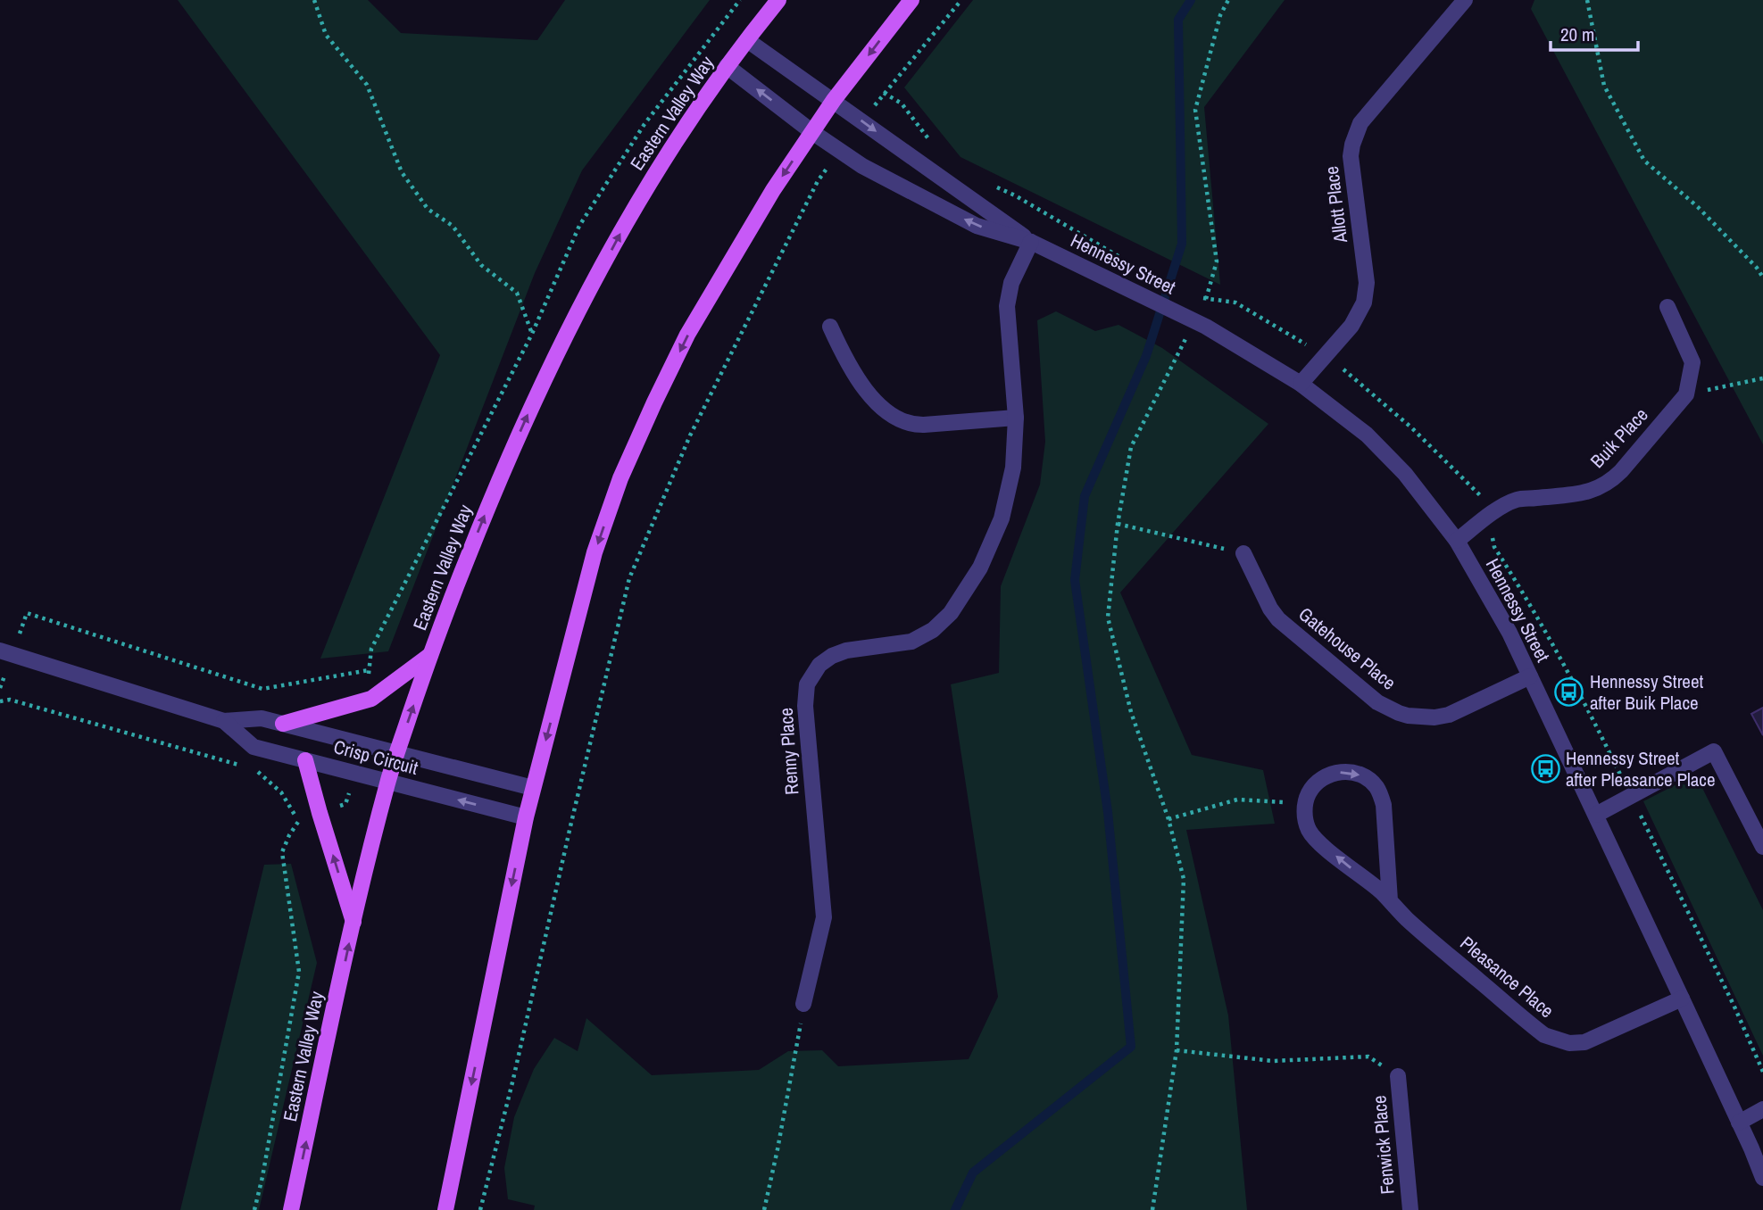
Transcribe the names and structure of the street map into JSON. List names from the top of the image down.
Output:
{
  "streets": {
    "main road": ["Eastern Valley Way"],
    "street": [
      "Allott Place",
      "Hennessy Street",
      "Buik Place",
      "Gatehouse Place",
      "Renny Place",
      "Crisp Circuit",
      "Pleasance Place",
      "Fenwick Place"
    ]
  },
  "crossings": [
    ["Eastern Valley Way", "Hennessy Street"],
    ["Eastern Valley Way", "Crisp Circuit"],
    ["Allott Place", "Hennessy Street"],
    ["Hennessy Street", "Buik Place"],
    ["Hennessy Street", "Gatehouse Place"],
    ["Hennessy Street", "Renny Place"],
    ["Hennessy Street", "Pleasance Place"]
  ],
  "places": {
    "bus stop": ["Hennessy Street after Buik Place", "Hennessy Street after Pleasance Place"]
  },
  "scale_bar": "20 m"
}
